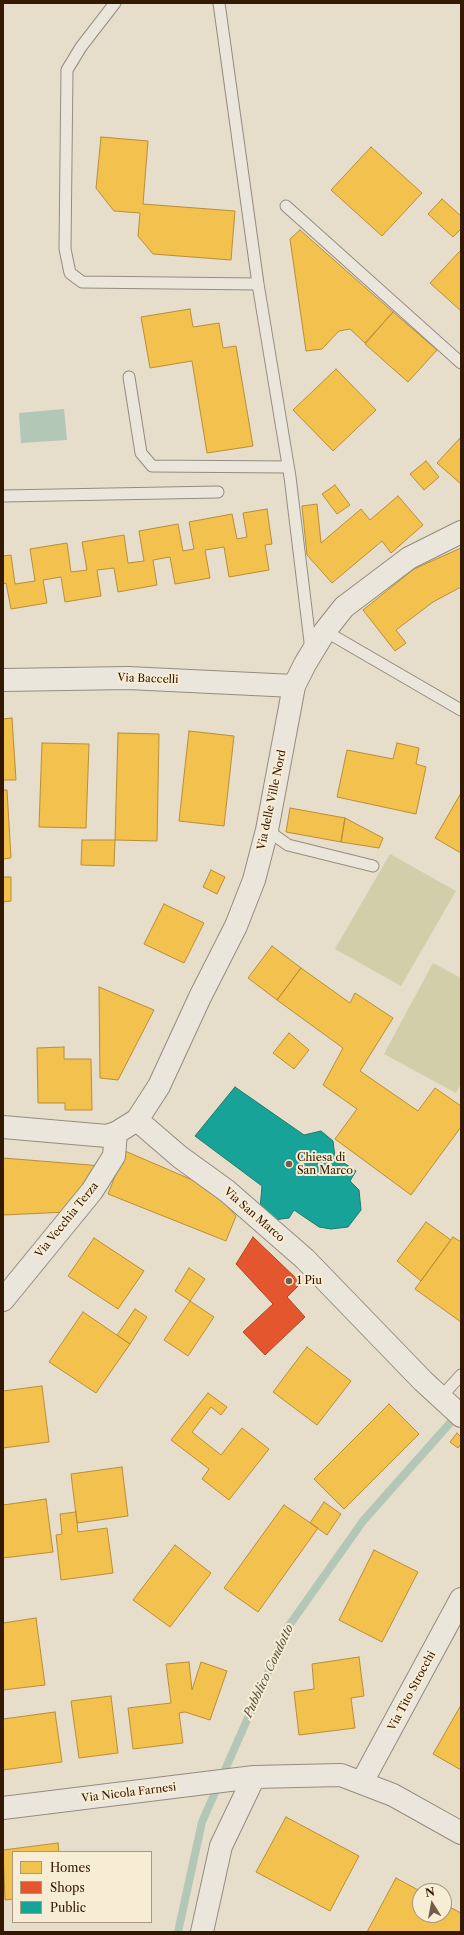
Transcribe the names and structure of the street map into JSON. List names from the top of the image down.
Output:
{
  "streets": {
    "street": [
      "Via Baccelli",
      "Via delle Ville Nord",
      "Via San Marco",
      "Via Vecchia Terza",
      "Via Tito Strocchi",
      "Via Nicola Farnesi"
    ]
  },
  "crossings": [
    ["Via Baccelli", "Via delle Ville Nord"],
    ["Via delle Ville Nord", "Via San Marco"],
    ["Via Tito Strocchi", "Via Nicola Farnesi"]
  ],
  "water": ["Pubblico Condotto"],
  "places": ["Chiesa di San Marco", "1 Piu"],
  "legend": ["Homes", "Shops", "Public"],
  "north": "top"
}
